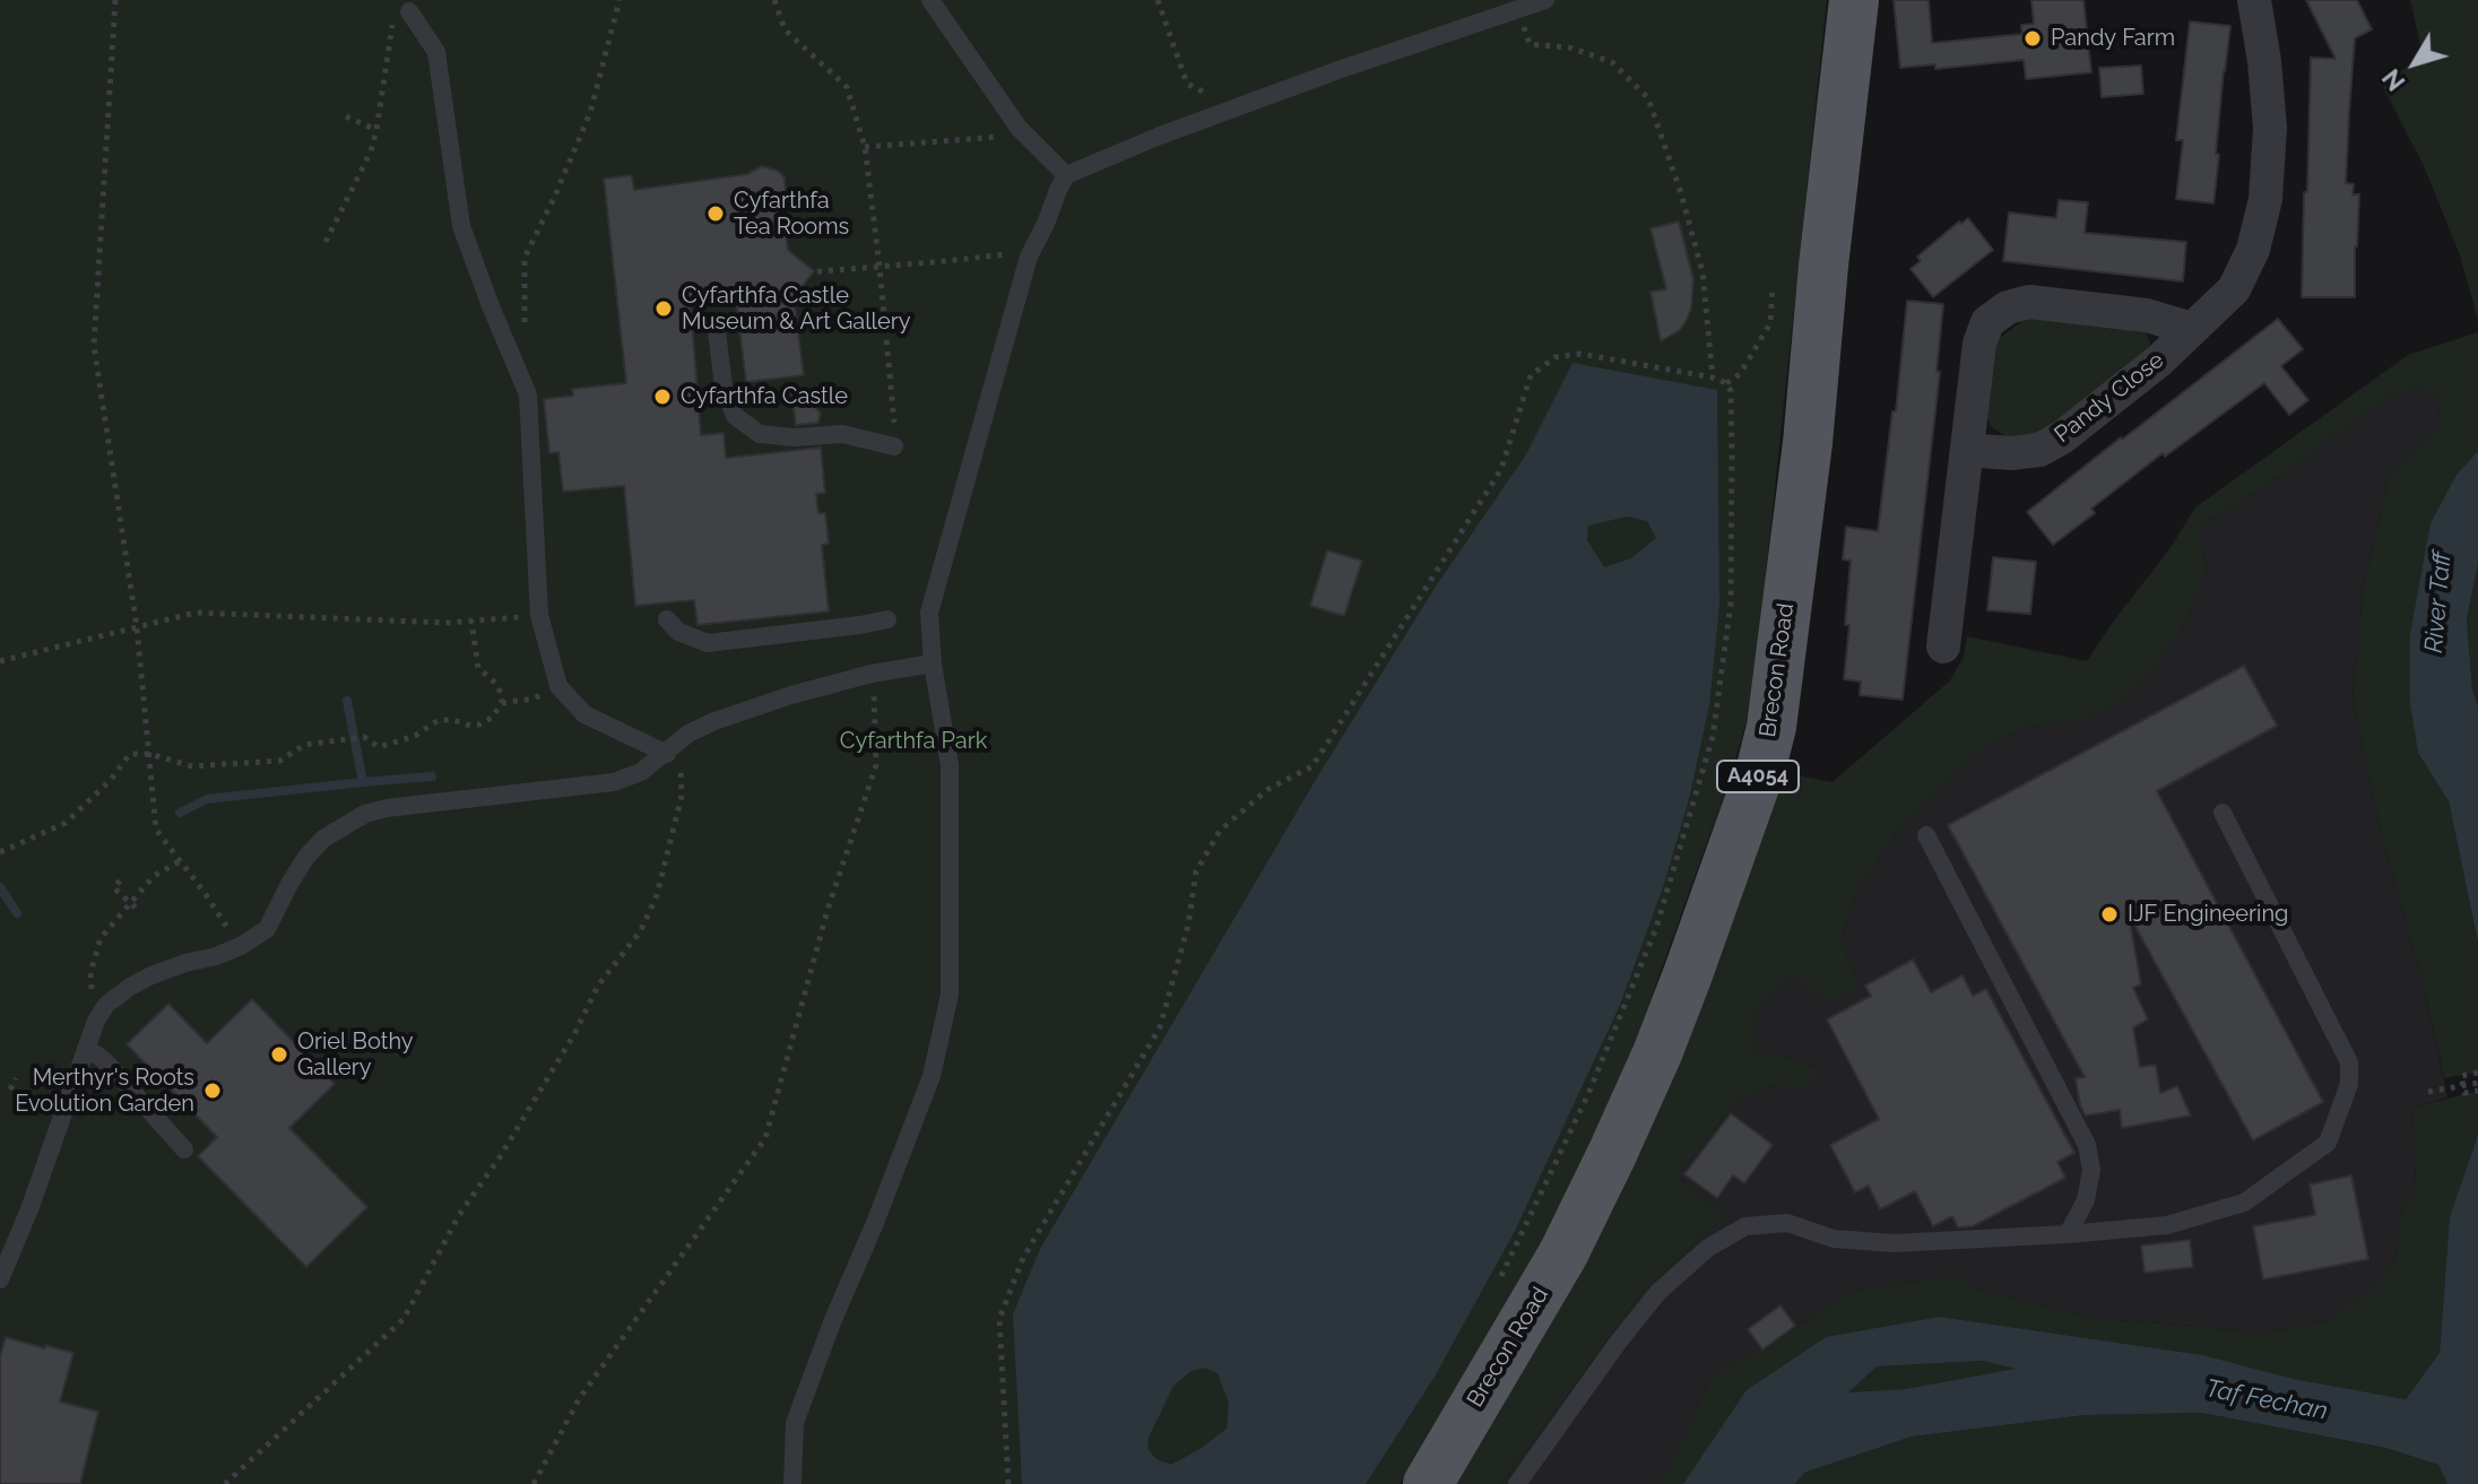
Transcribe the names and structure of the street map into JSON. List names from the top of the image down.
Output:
{
  "streets": {
    "main road": ["Brecon Road", "A4054"],
    "street": ["Pandy Close"]
  },
  "water": ["River Taff", "Taf Fechan"],
  "parks": ["Cyfarthfa Park"],
  "places": [
    "Pandy Farm",
    "Cyfarthfa Tea Rooms",
    "Cyfarthfa Castle Museum & Art Gallery",
    "Cyfarthfa Castle",
    "IJF Engineering",
    "Oriel Bothy Gallery",
    "Merthyr's Roots Evolution Garden"
  ],
  "north": "bottom left"
}
